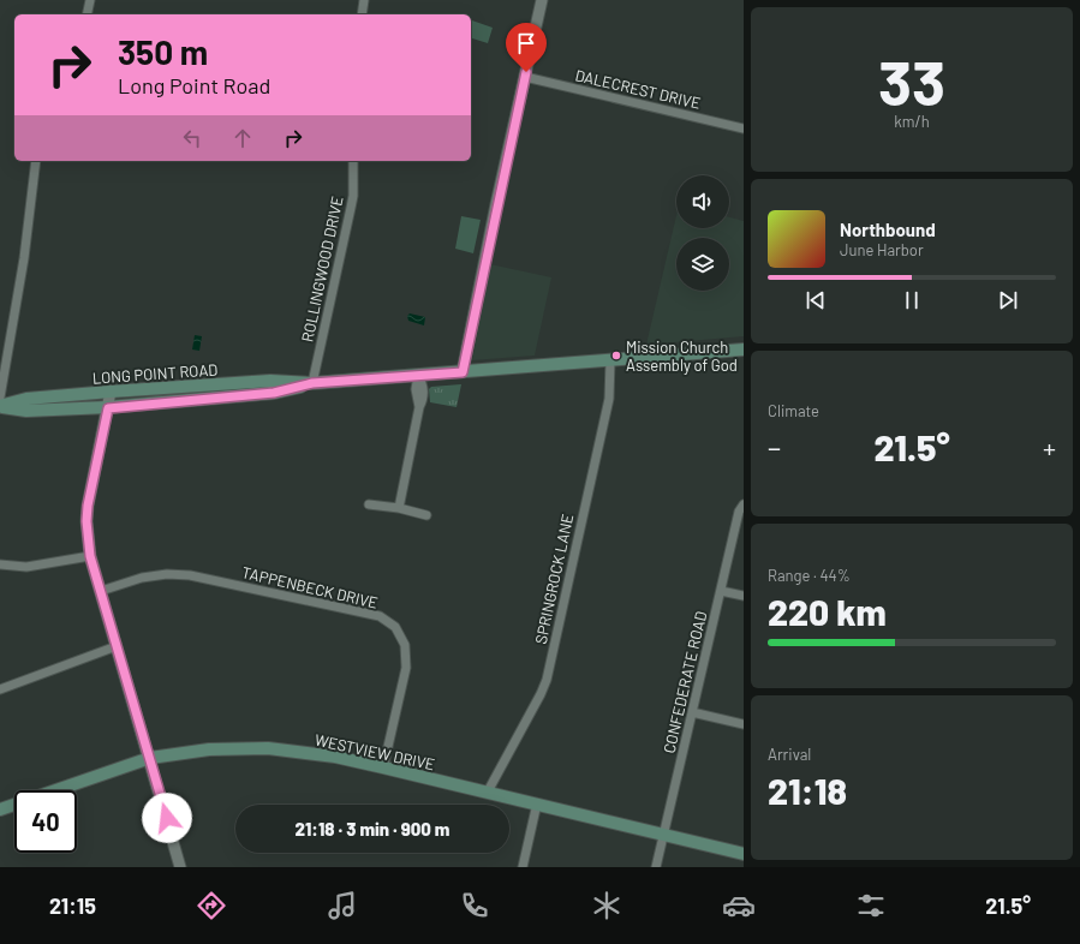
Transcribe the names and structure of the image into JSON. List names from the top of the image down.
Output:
{
  "streets": {
    "main road": ["LONG POINT ROAD", "WESTVIEW DRIVE"],
    "street": [
      "DALECREST DRIVE",
      "ROLLINGWOOD DRIVE",
      "SPRINGROCK LANE",
      "TAPPENBECK DRIVE",
      "CONFEDERATE ROAD"
    ]
  },
  "crossings": [
    ["ROLLINGWOOD DRIVE", "LONG POINT ROAD"],
    ["LONG POINT ROAD", "SPRINGROCK LANE"],
    ["SPRINGROCK LANE", "WESTVIEW DRIVE"],
    ["TAPPENBECK DRIVE", "WESTVIEW DRIVE"],
    ["CONFEDERATE ROAD", "WESTVIEW DRIVE"]
  ],
  "places": ["Mission Church Assembly of God"],
  "page": {
    "tile": [
      ["33", "km/h"],
      "Climate",
      ["Range · 44%", "220 km"],
      ["Arrival", "21:18"]
    ],
    "turn": ["350 m", "Long Point Road"],
    "song": ["Northbound", "June Harbor"],
    "heat": ["−", "21.5°", "+"],
    "limit": "40",
    "trip": "21:18 · 3 min · 900 m",
    "tabs": ["21:15", "21.5°"]
  }
}
